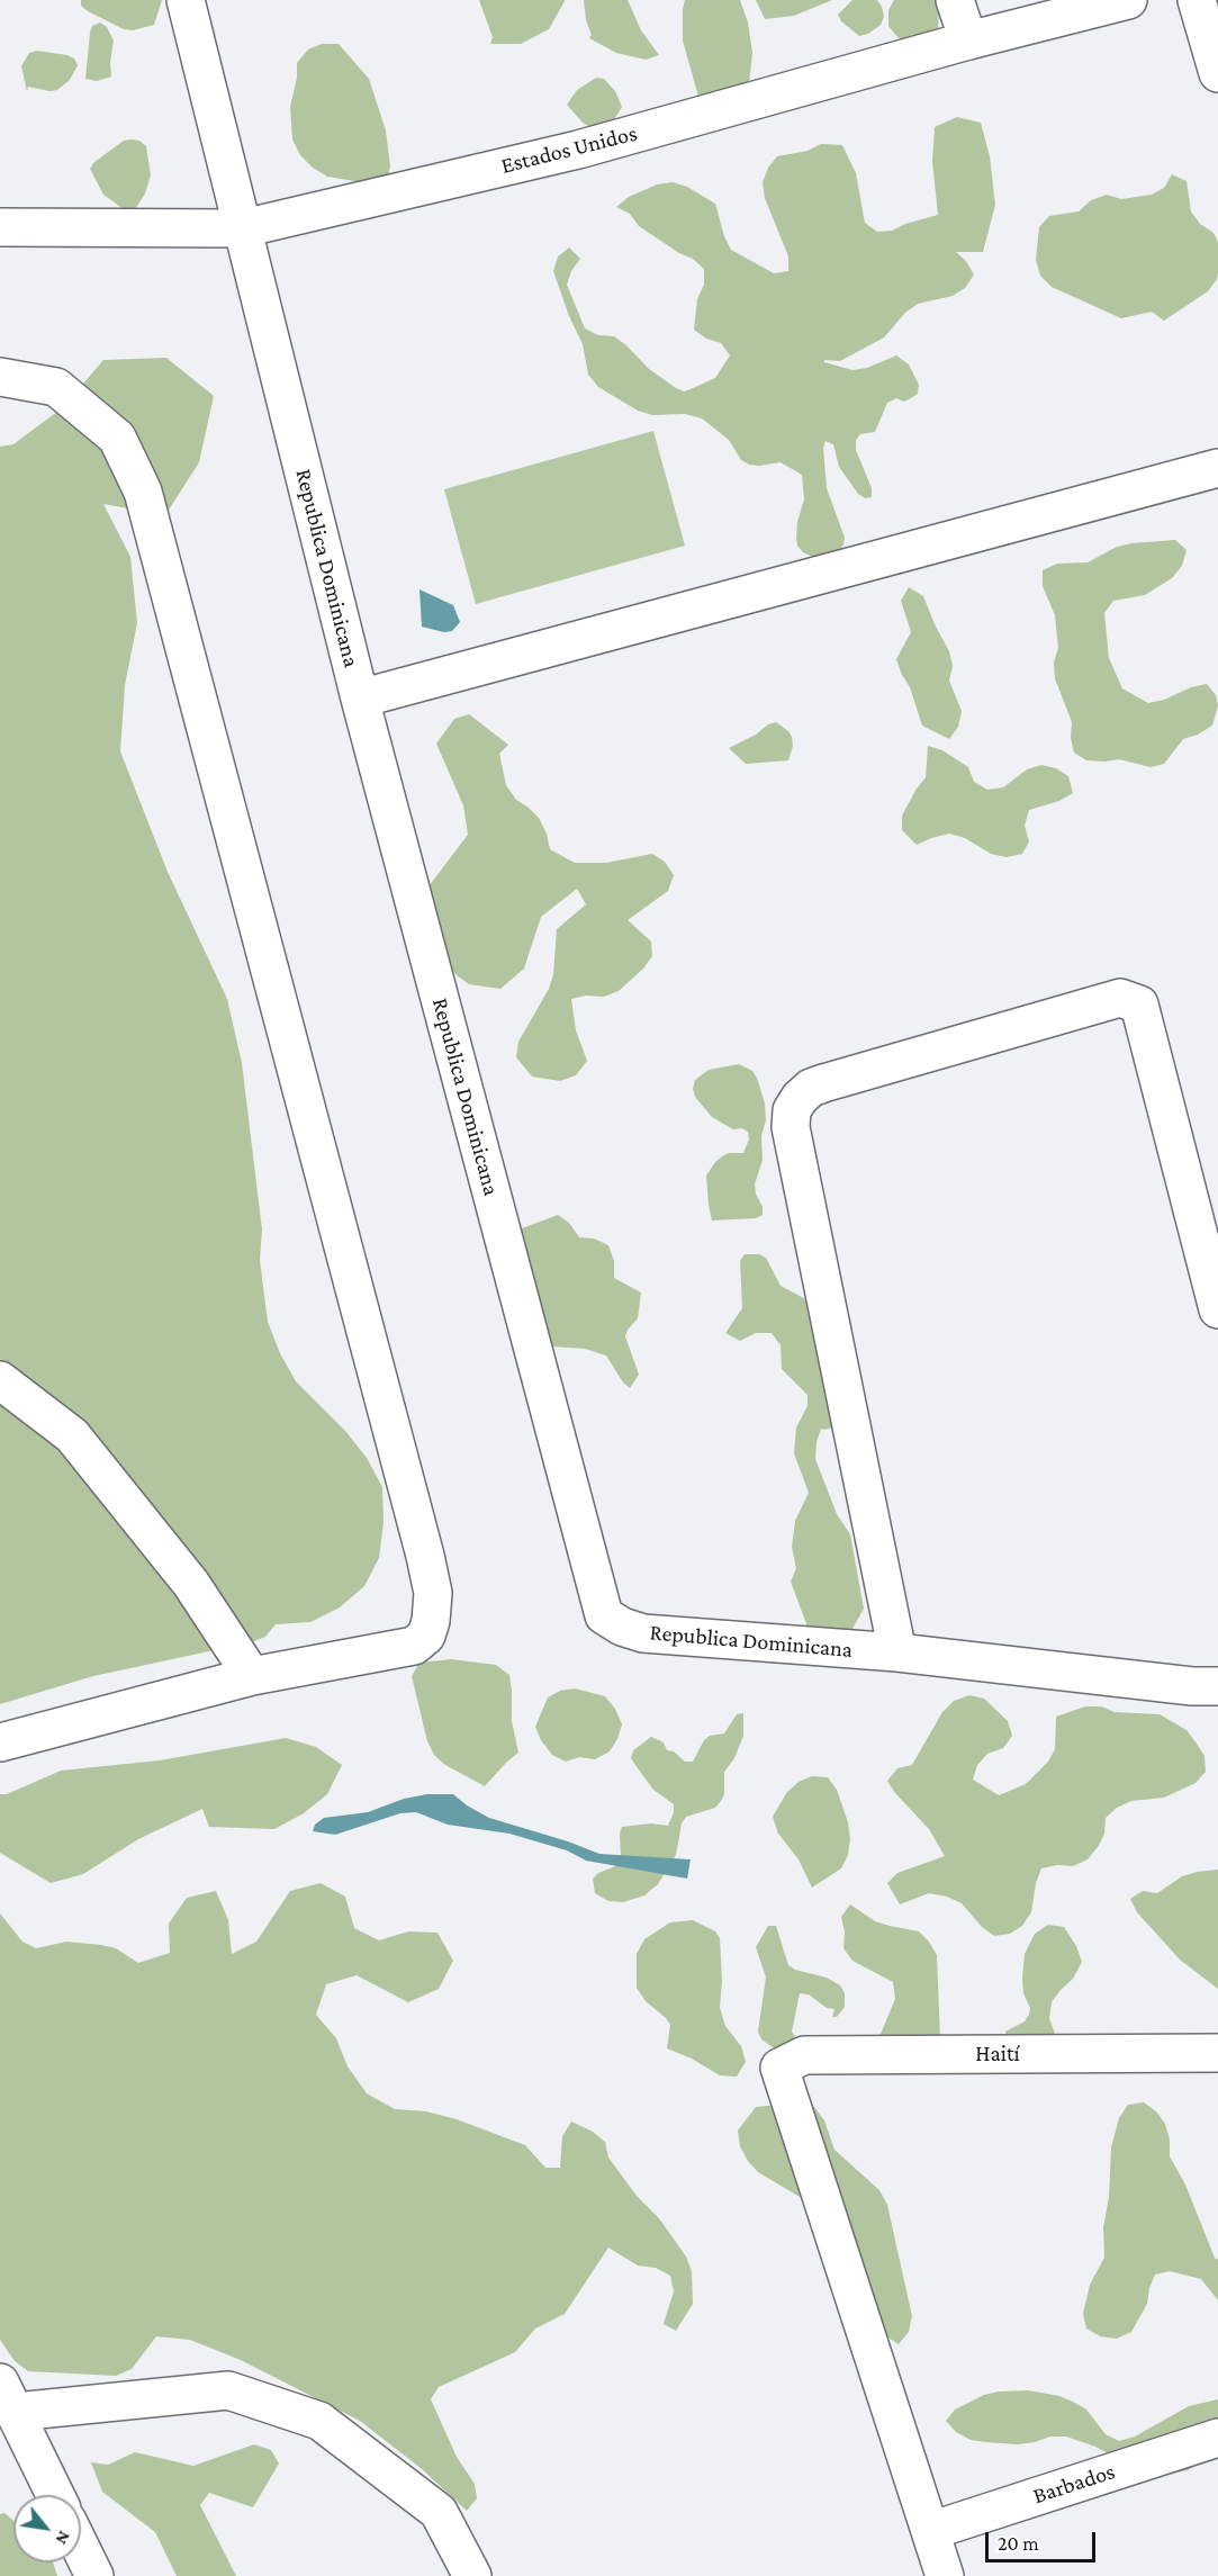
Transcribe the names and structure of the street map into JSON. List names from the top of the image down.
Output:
{
  "streets": {
    "street": [
      "Estados Unidos",
      "Republica Dominicana",
      "Haití",
      "Barbados"
    ]
  },
  "crossings": [
    ["Estados Unidos", "Republica Dominicana"],
    ["Haití", "Barbados"]
  ],
  "scale_bar": "20 m",
  "north": "bottom right"
}
